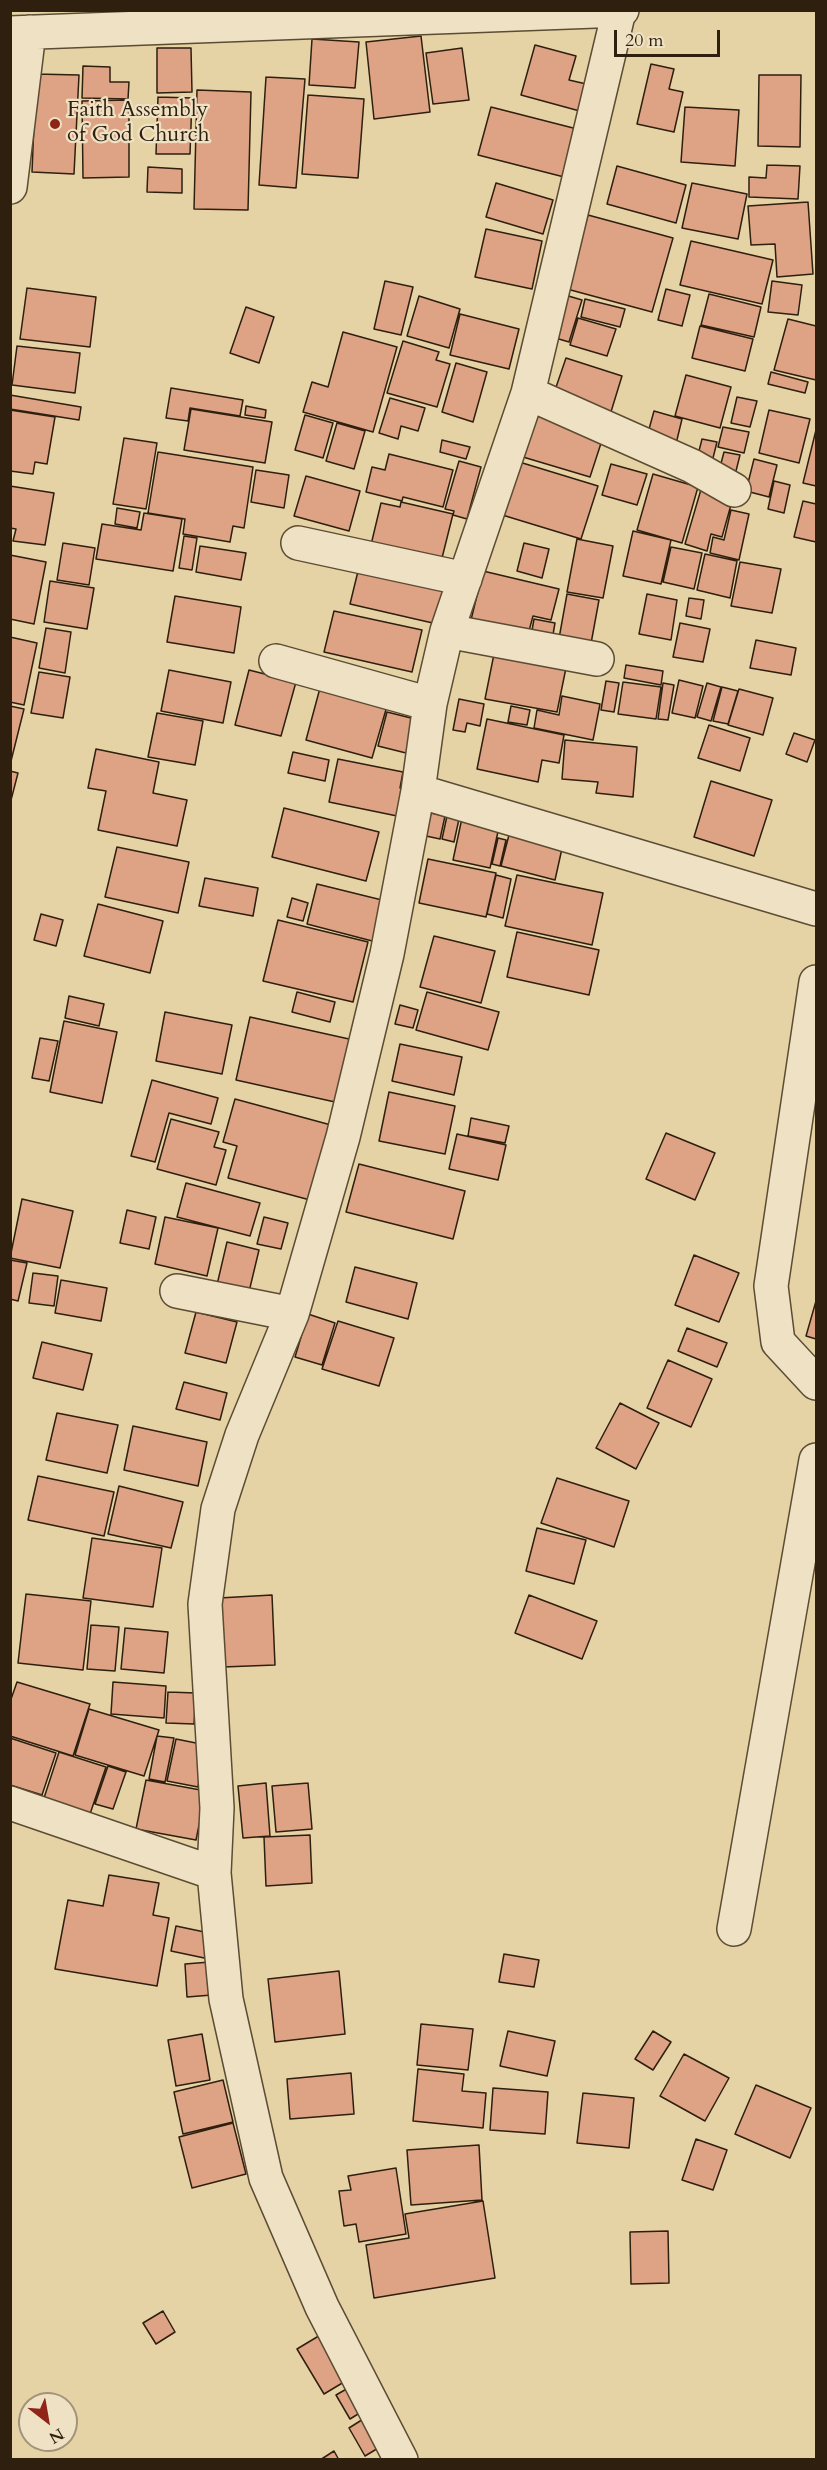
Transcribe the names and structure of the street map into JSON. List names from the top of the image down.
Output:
{
  "places": ["Faith Assembly of God Church"],
  "scale_bar": "20 m",
  "north": "bottom right"
}
